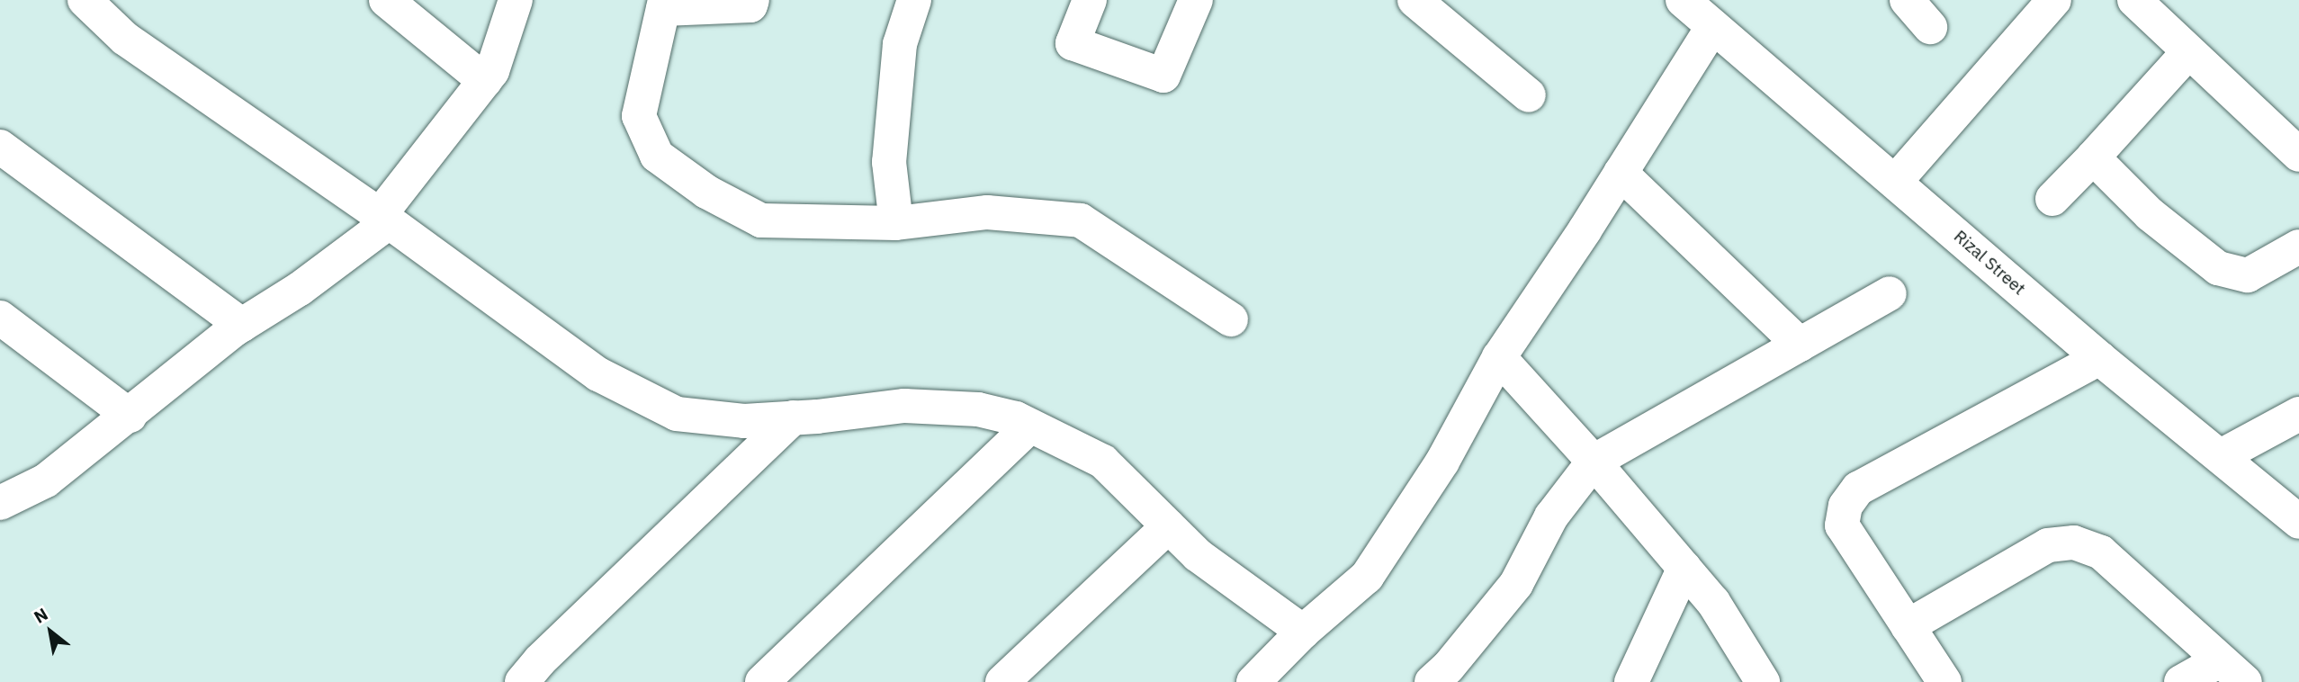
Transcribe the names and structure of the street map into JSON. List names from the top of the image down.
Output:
{
  "streets": {
    "street": ["Rizal Street"]
  },
  "north": "top left"
}
